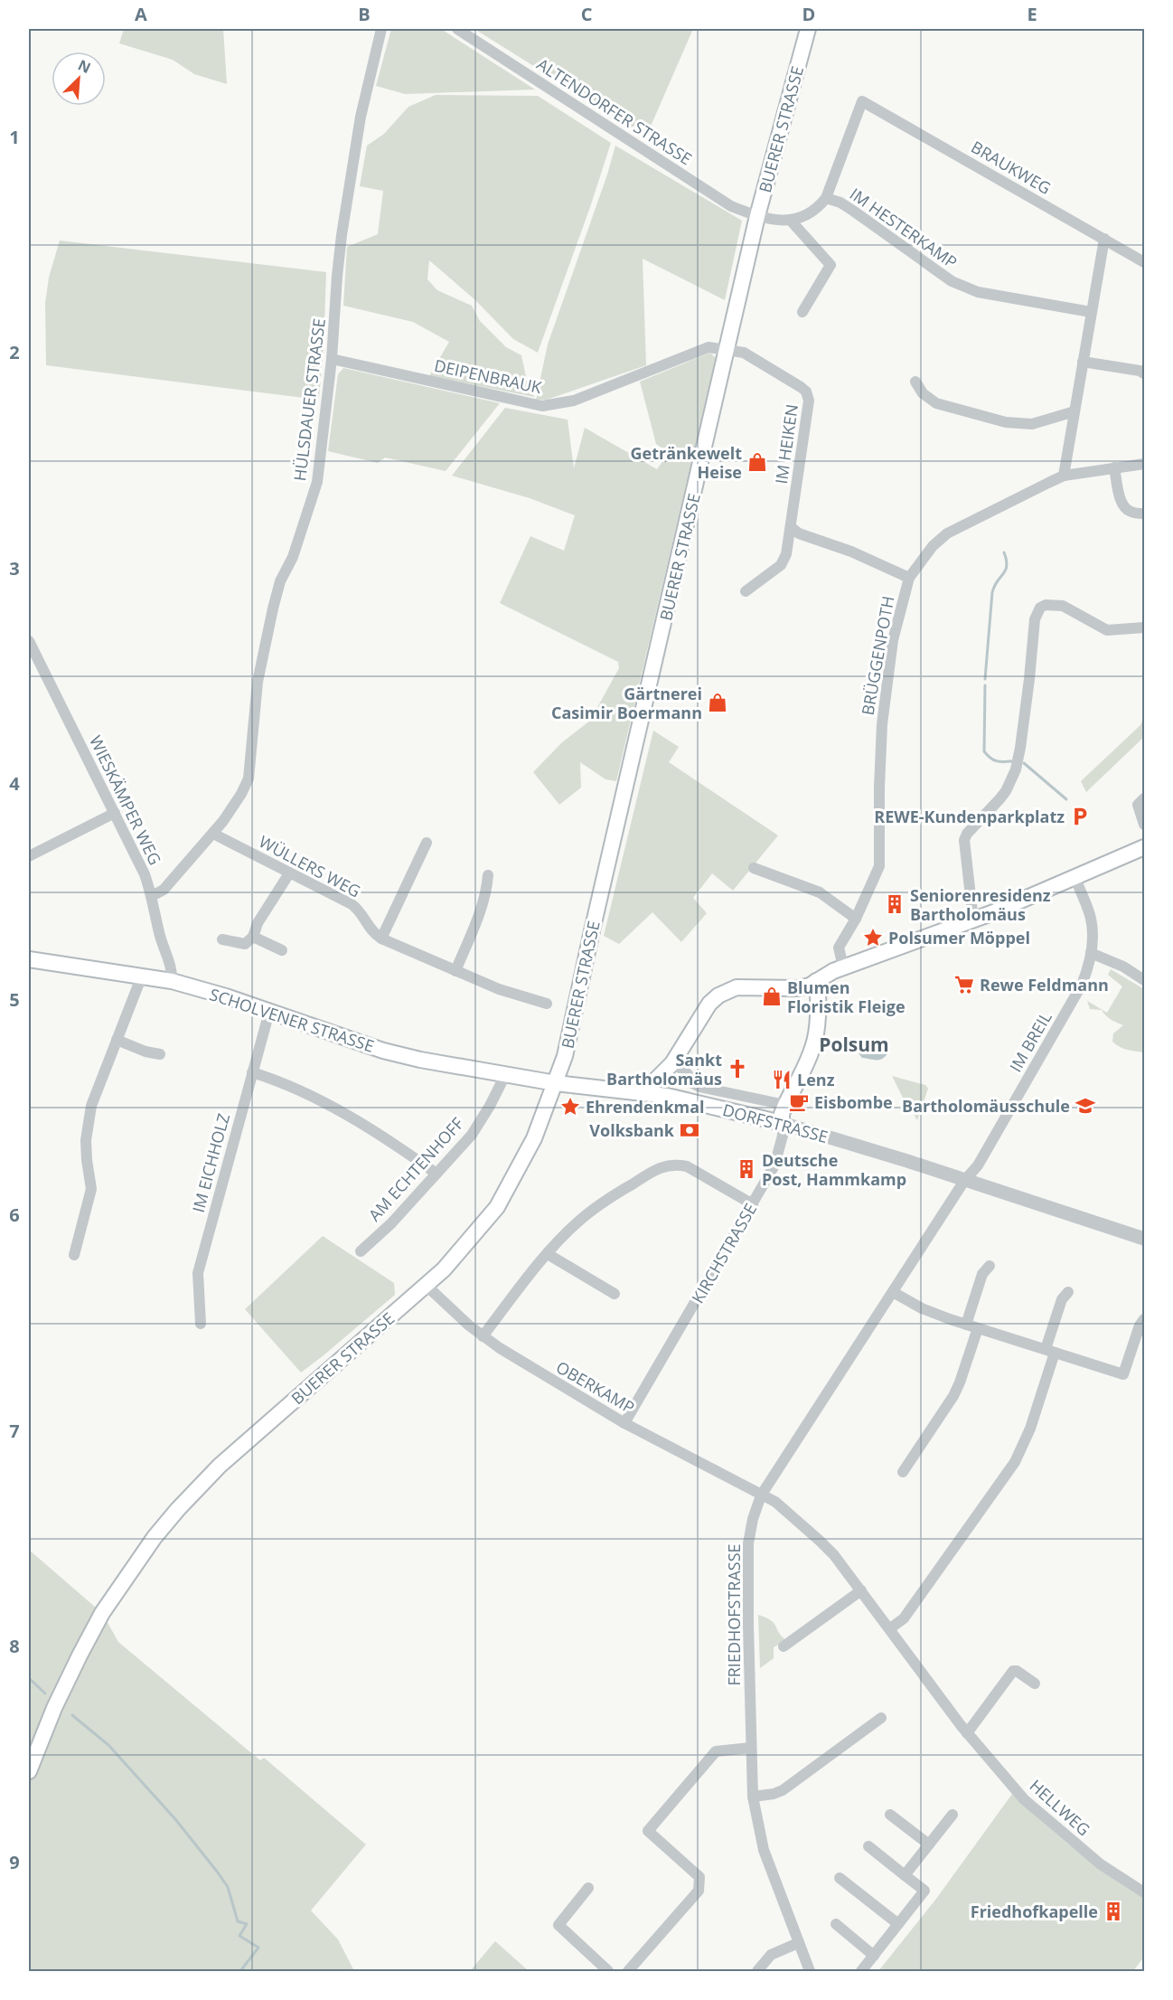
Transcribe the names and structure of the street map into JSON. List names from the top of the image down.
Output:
{
  "streets": {
    "main road": [
      "BUERER STRASSE",
      "SCHOLVENER STRASSE",
      "DORFSTRASSE",
      "KIRCHSTRASSE"
    ],
    "street": [
      "ALTENDORFER STRASSE",
      "BRAUKWEG",
      "IM HESTERKAMP",
      "DEIPENBRAUK",
      "HÜLSDAUER STRASSE",
      "IM HEIKEN",
      "BRÜGGENPOTH",
      "WIESKÄMPER WEG",
      "WÜLLERS WEG",
      "IM BREIL",
      "IM EICHHOLZ",
      "AM ECHTENHOFF",
      "OBERKAMP",
      "FRIEDHOFSTRASSE",
      "HELLWEG"
    ]
  },
  "crossings": [
    ["ALTENDORFER STRASSE", "BUERER STRASSE"],
    ["BUERER STRASSE", "DEIPENBRAUK"],
    ["BUERER STRASSE", "IM HEIKEN"],
    ["BUERER STRASSE", "SCHOLVENER STRASSE"],
    ["BUERER STRASSE", "DORFSTRASSE"],
    ["BUERER STRASSE", "OBERKAMP"],
    ["BRAUKWEG", "IM HESTERKAMP"],
    ["DEIPENBRAUK", "HÜLSDAUER STRASSE"],
    ["DEIPENBRAUK", "IM HEIKEN"],
    ["HÜLSDAUER STRASSE", "WIESKÄMPER WEG"],
    ["HÜLSDAUER STRASSE", "WÜLLERS WEG"],
    ["WIESKÄMPER WEG", "SCHOLVENER STRASSE"],
    ["SCHOLVENER STRASSE", "DORFSTRASSE"],
    ["SCHOLVENER STRASSE", "IM EICHHOLZ"],
    ["SCHOLVENER STRASSE", "AM ECHTENHOFF"],
    ["IM BREIL", "DORFSTRASSE"],
    ["IM BREIL", "FRIEDHOFSTRASSE"],
    ["DORFSTRASSE", "KIRCHSTRASSE"],
    ["DORFSTRASSE", "FRIEDHOFSTRASSE"],
    ["KIRCHSTRASSE", "OBERKAMP"],
    ["OBERKAMP", "FRIEDHOFSTRASSE"],
    ["OBERKAMP", "HELLWEG"],
    ["FRIEDHOFSTRASSE", "HELLWEG"]
  ],
  "districts": ["Polsum"],
  "places": {
    "shop": ["Getränkewelt Heise", "Gärtnerei Casimir Boermann", "Blumen Floristik Fleige"],
    "parking": ["REWE-Kundenparkplatz"],
    "building": ["Seniorenresidenz Bartholomäus", "Deutsche Post, Hammkamp", "Friedhofkapelle"],
    "place": ["Polsumer Möppel", "Ehrendenkmal"],
    "supermarket": ["Rewe Feldmann"],
    "church": ["Sankt Bartholomäus"],
    "restaurant": ["Lenz"],
    "cafe": ["Eisbombe"],
    "school or university": ["Bartholomäusschule"],
    "bank": ["Volksbank"]
  },
  "north": "top right",
  "grid": {
    "columns": [
      "A",
      "B",
      "C",
      "D",
      "E"
    ],
    "rows": [
      "1",
      "2",
      "3",
      "4",
      "5",
      "6",
      "7",
      "8",
      "9"
    ]
  }
}
